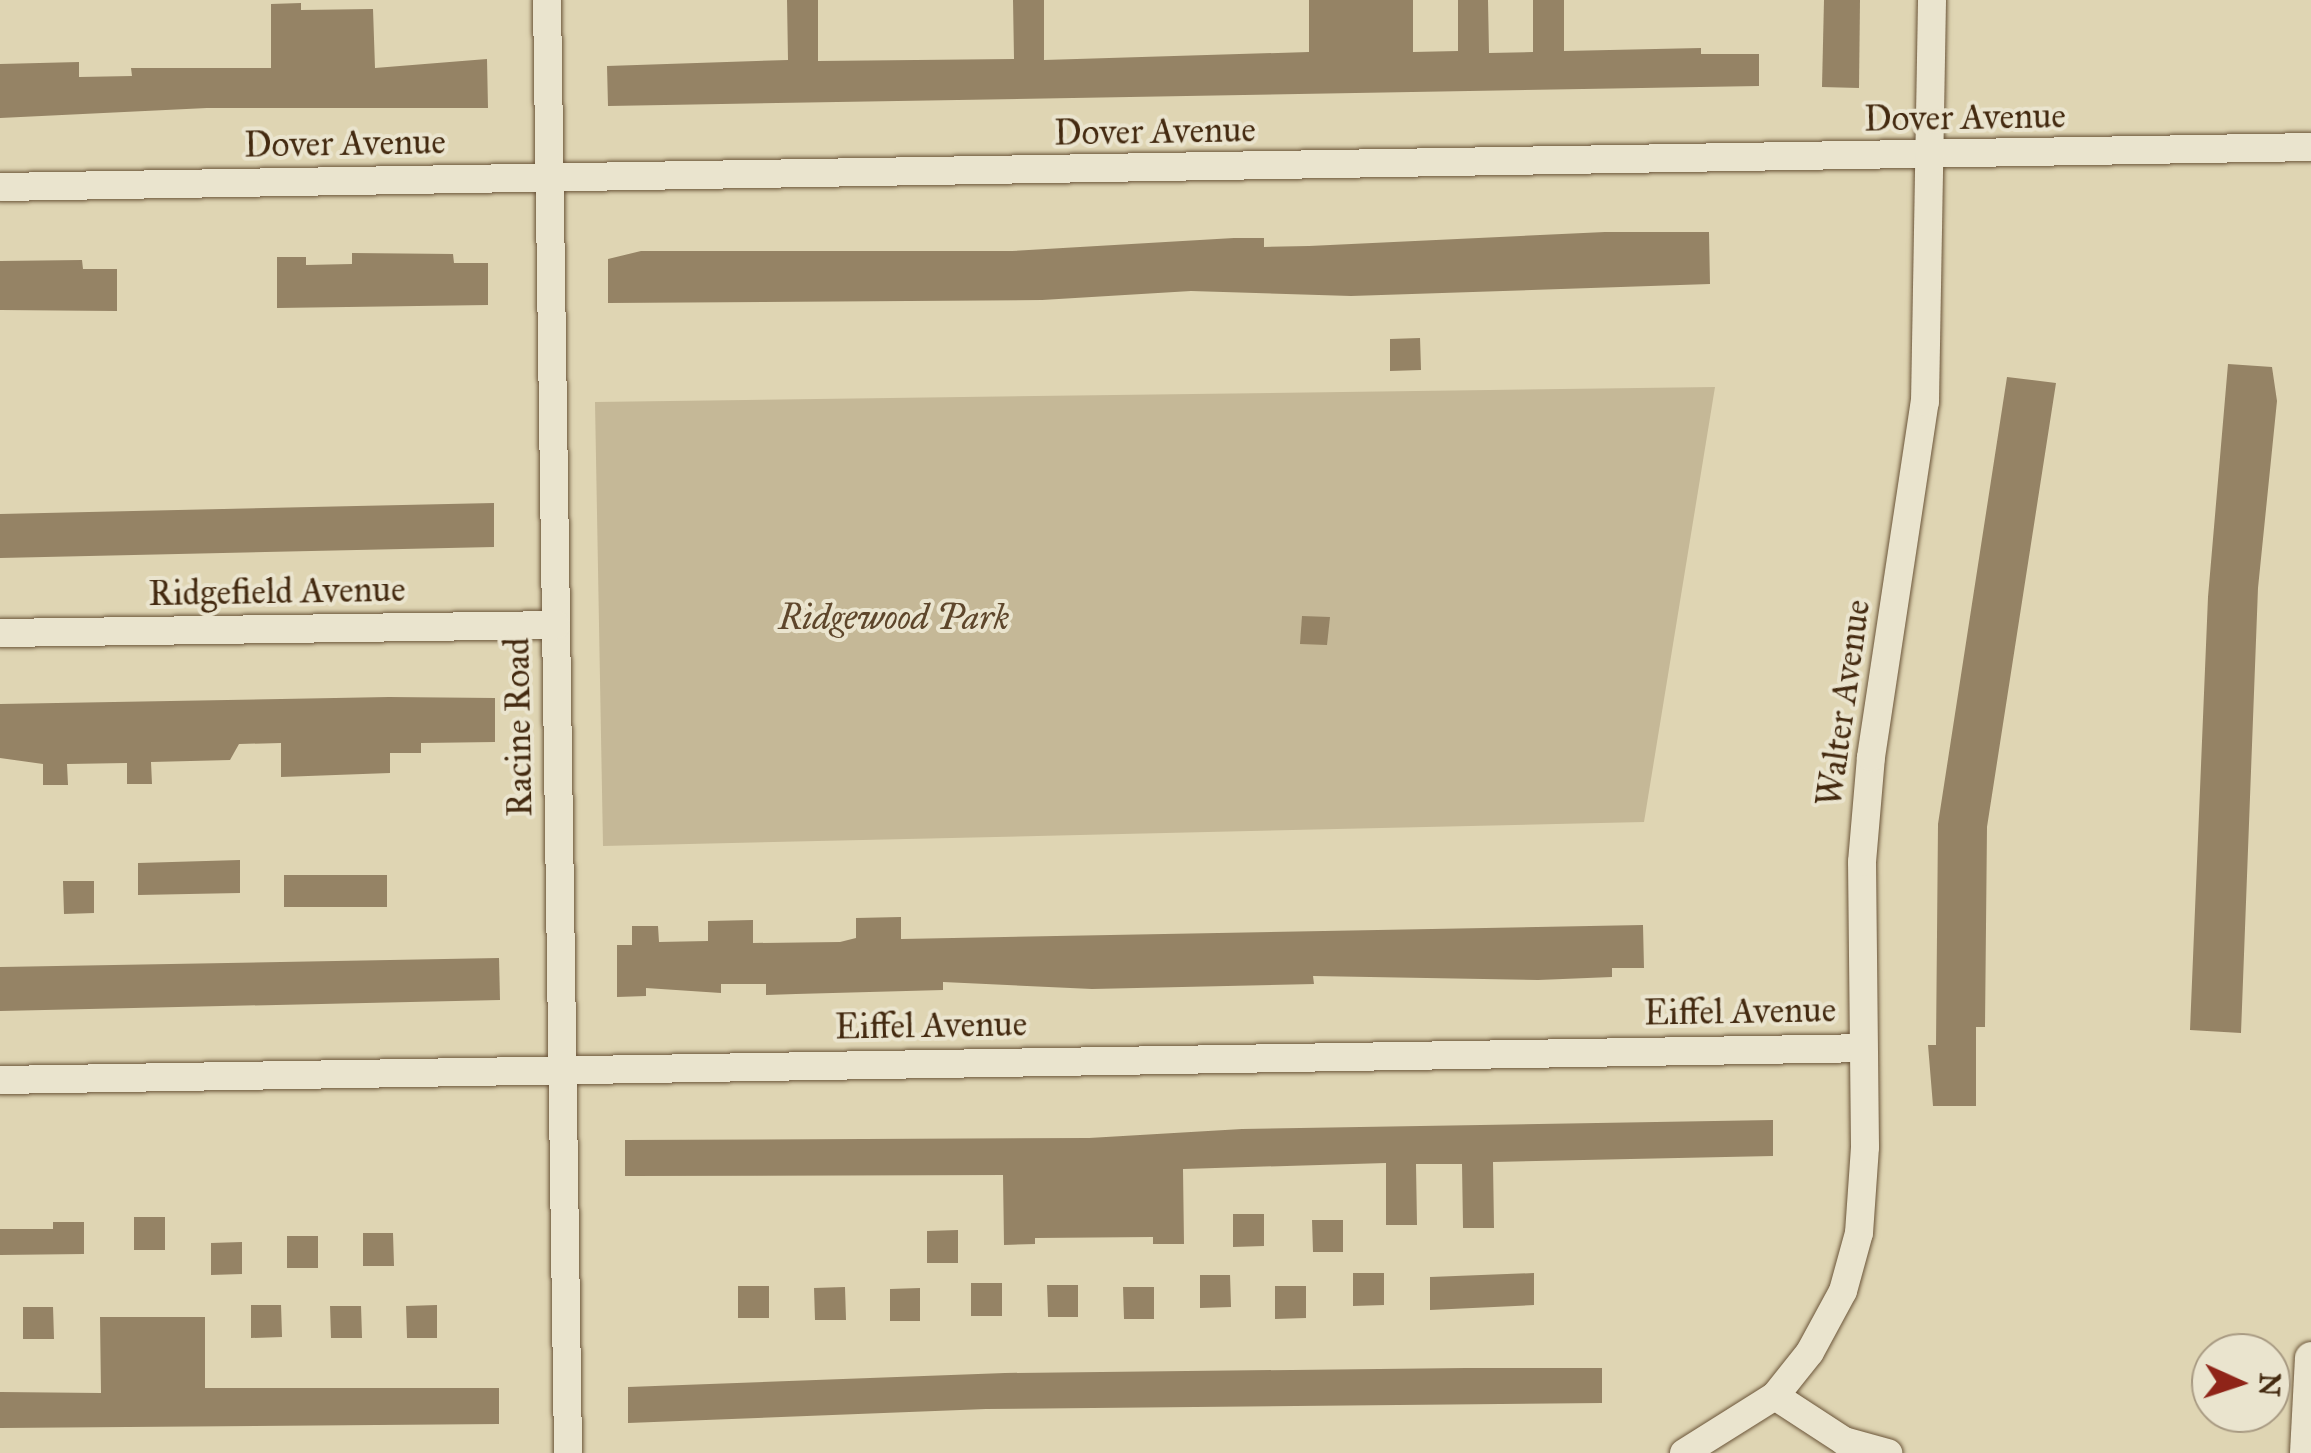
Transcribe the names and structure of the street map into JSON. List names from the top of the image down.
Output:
{
  "streets": {
    "street": [
      "Dover Avenue",
      "Ridgefield Avenue",
      "Walter Avenue",
      "Racine Road",
      "Eiffel Avenue"
    ]
  },
  "crossings": [
    ["Dover Avenue", "Walter Avenue"],
    ["Dover Avenue", "Racine Road"],
    ["Ridgefield Avenue", "Racine Road"],
    ["Walter Avenue", "Eiffel Avenue"],
    ["Racine Road", "Eiffel Avenue"]
  ],
  "parks": ["Ridgewood Park"],
  "north": "right"
}
